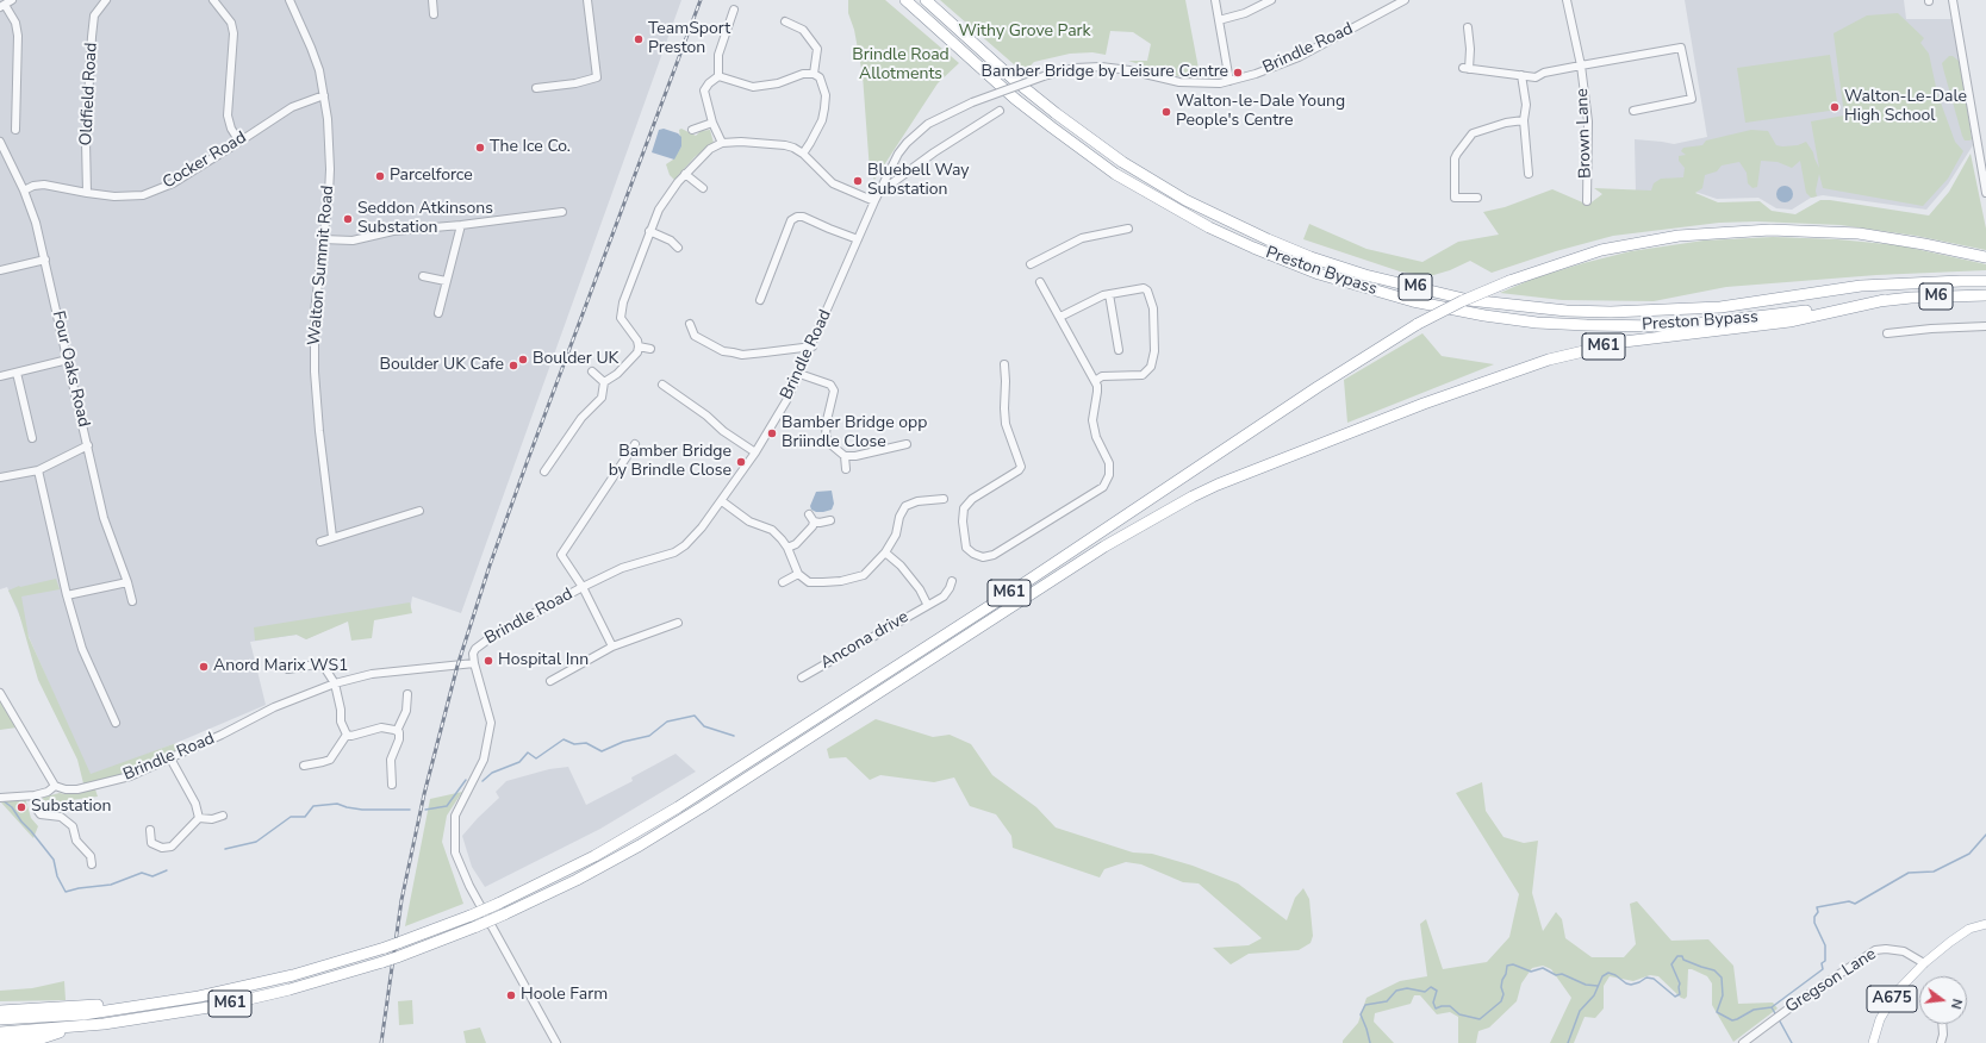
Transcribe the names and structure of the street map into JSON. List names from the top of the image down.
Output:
{
  "streets": {
    "highway": ["Preston Bypass", "M6", "M61"],
    "main road": ["A675"],
    "street": [
      "Brindle Road",
      "Oldfield Road",
      "Brown Lane",
      "Cocker Road",
      "Walton Summit Road",
      "Four Oaks Road",
      "Ancona drive",
      "Gregson Lane"
    ]
  },
  "crossings": [
    ["Oldfield Road", "Cocker Road"],
    ["Cocker Road", "Walton Summit Road"],
    ["Cocker Road", "Four Oaks Road"],
    ["Preston Bypass", "M61"],
    ["Gregson Lane", "A675"]
  ],
  "parks": ["Withy Grove Park", "Brindle Road Allotments"],
  "places": [
    "TeamSport Preston",
    "Bamber Bridge by Leisure Centre",
    "Walton-Le-Dale High School",
    "Walton-le-Dale Young People's Centre",
    "The Ice Co.",
    "Parcelforce",
    "Bluebell Way Substation",
    "Seddon Atkinsons Substation",
    "Boulder UK",
    "Boulder UK Cafe",
    "Bamber Bridge opp Briindle Close",
    "Bamber Bridge by Brindle Close",
    "Hospital Inn",
    "Anord Marix WS1",
    "Substation",
    "Hoole Farm"
  ],
  "north": "right"
}
